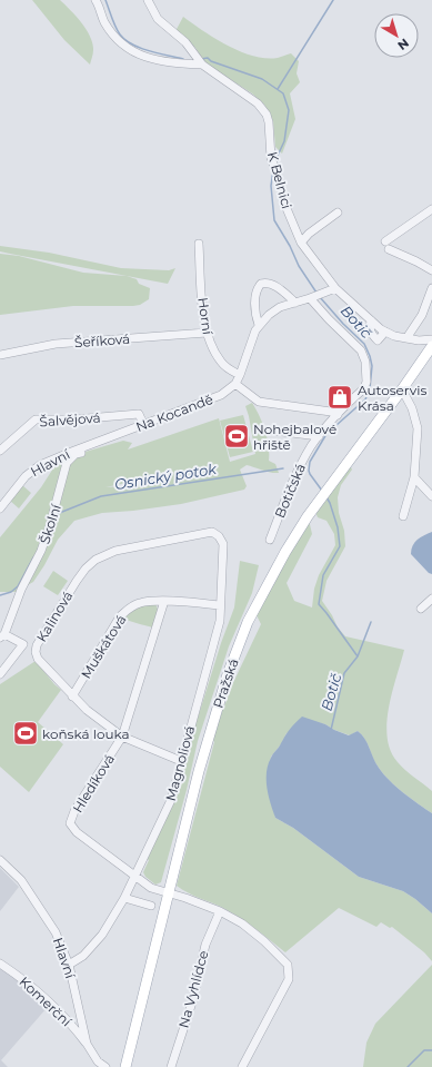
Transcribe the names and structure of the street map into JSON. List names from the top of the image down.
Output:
{
  "streets": {
    "main road": ["Pražská"],
    "street": [
      "K Belnici",
      "Horní",
      "Šeříková",
      "Na Kocandě",
      "Šalvějová",
      "Hlavní",
      "Botičská",
      "Školní",
      "Kalinová",
      "Muškátová",
      "Magnoliová",
      "Hledíková",
      "Na Vyhlídce",
      "Komerční"
    ]
  },
  "crossings": [
    ["Horní", "Šeříková"],
    ["Horní", "Na Kocandě"],
    ["Horní", "Botičská"],
    ["Na Kocandě", "Šalvějová"],
    ["Na Kocandě", "Hlavní"],
    ["Na Kocandě", "Botičská"],
    ["Na Kocandě", "Školní"],
    ["Hlavní", "Školní"],
    ["Hlavní", "Magnoliová"],
    ["Hlavní", "Komerční"],
    ["Kalinová", "Muškátová"],
    ["Kalinová", "Magnoliová"],
    ["Kalinová", "Hledíková"],
    ["Muškátová", "Magnoliová"],
    ["Muškátová", "Hledíková"],
    ["Pražská", "Hledíková"],
    ["Magnoliová", "Hledíková"],
    ["Hledíková", "Na Vyhlídce"]
  ],
  "water": ["Botič", "Osnický potok"],
  "places": {
    "shop": ["Autoservis Krása"],
    "sports": ["Nohejbalové hřiště", "koňská louka"]
  },
  "north": "bottom right"
}
